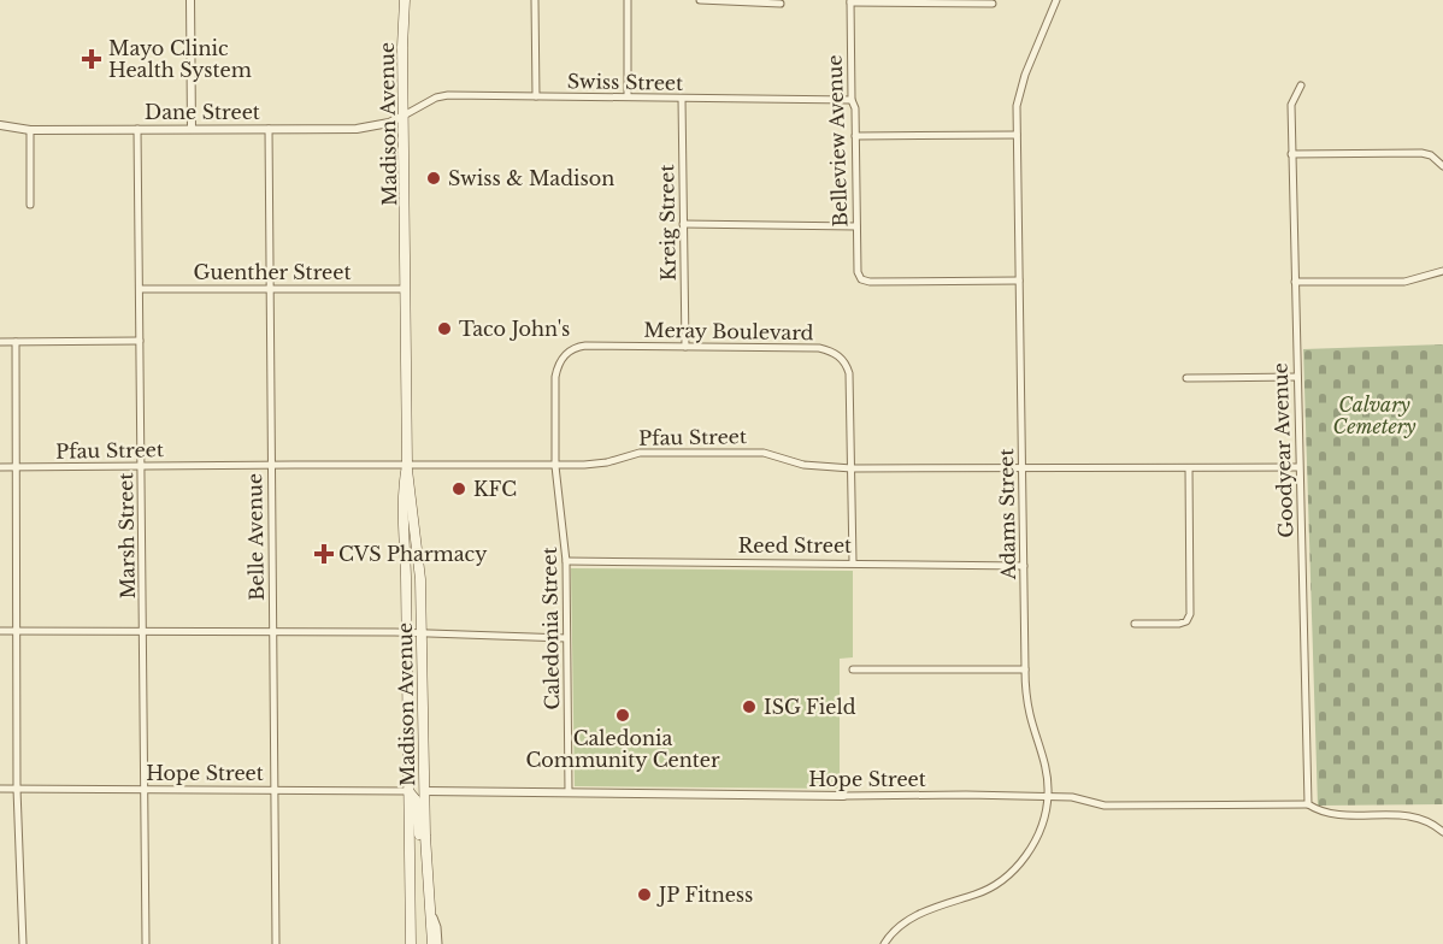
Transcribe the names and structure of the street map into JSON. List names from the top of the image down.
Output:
{
  "streets": {
    "main road": ["Madison Avenue"],
    "street": [
      "Swiss Street",
      "Dane Street",
      "Belleview Avenue",
      "Kreig Street",
      "Guenther Street",
      "Meray Boulevard",
      "Pfau Street",
      "Goodyear Avenue",
      "Adams Street",
      "Marsh Street",
      "Belle Avenue",
      "Reed Street",
      "Caledonia Street",
      "Hope Street"
    ]
  },
  "crossings": [
    ["Swiss Street", "Dane Street"],
    ["Swiss Street", "Madison Avenue"],
    ["Swiss Street", "Belleview Avenue"],
    ["Swiss Street", "Kreig Street"],
    ["Dane Street", "Madison Avenue"],
    ["Dane Street", "Marsh Street"],
    ["Dane Street", "Belle Avenue"],
    ["Madison Avenue", "Guenther Street"],
    ["Madison Avenue", "Pfau Street"],
    ["Madison Avenue", "Hope Street"],
    ["Belleview Avenue", "Adams Street"],
    ["Kreig Street", "Meray Boulevard"],
    ["Guenther Street", "Marsh Street"],
    ["Guenther Street", "Belle Avenue"],
    ["Meray Boulevard", "Pfau Street"],
    ["Meray Boulevard", "Reed Street"],
    ["Meray Boulevard", "Caledonia Street"],
    ["Pfau Street", "Goodyear Avenue"],
    ["Pfau Street", "Adams Street"],
    ["Pfau Street", "Marsh Street"],
    ["Pfau Street", "Belle Avenue"],
    ["Pfau Street", "Caledonia Street"],
    ["Goodyear Avenue", "Hope Street"],
    ["Adams Street", "Reed Street"],
    ["Adams Street", "Hope Street"],
    ["Marsh Street", "Hope Street"],
    ["Belle Avenue", "Hope Street"],
    ["Reed Street", "Caledonia Street"],
    ["Caledonia Street", "Hope Street"]
  ],
  "parks": ["Calvary Cemetery"],
  "places": {
    "health": ["Mayo Clinic Health System", "CVS Pharmacy"],
    "other": [
      "Swiss & Madison",
      "Taco John's",
      "KFC",
      "ISG Field",
      "Caledonia Community Center",
      "JP Fitness"
    ]
  }
}
